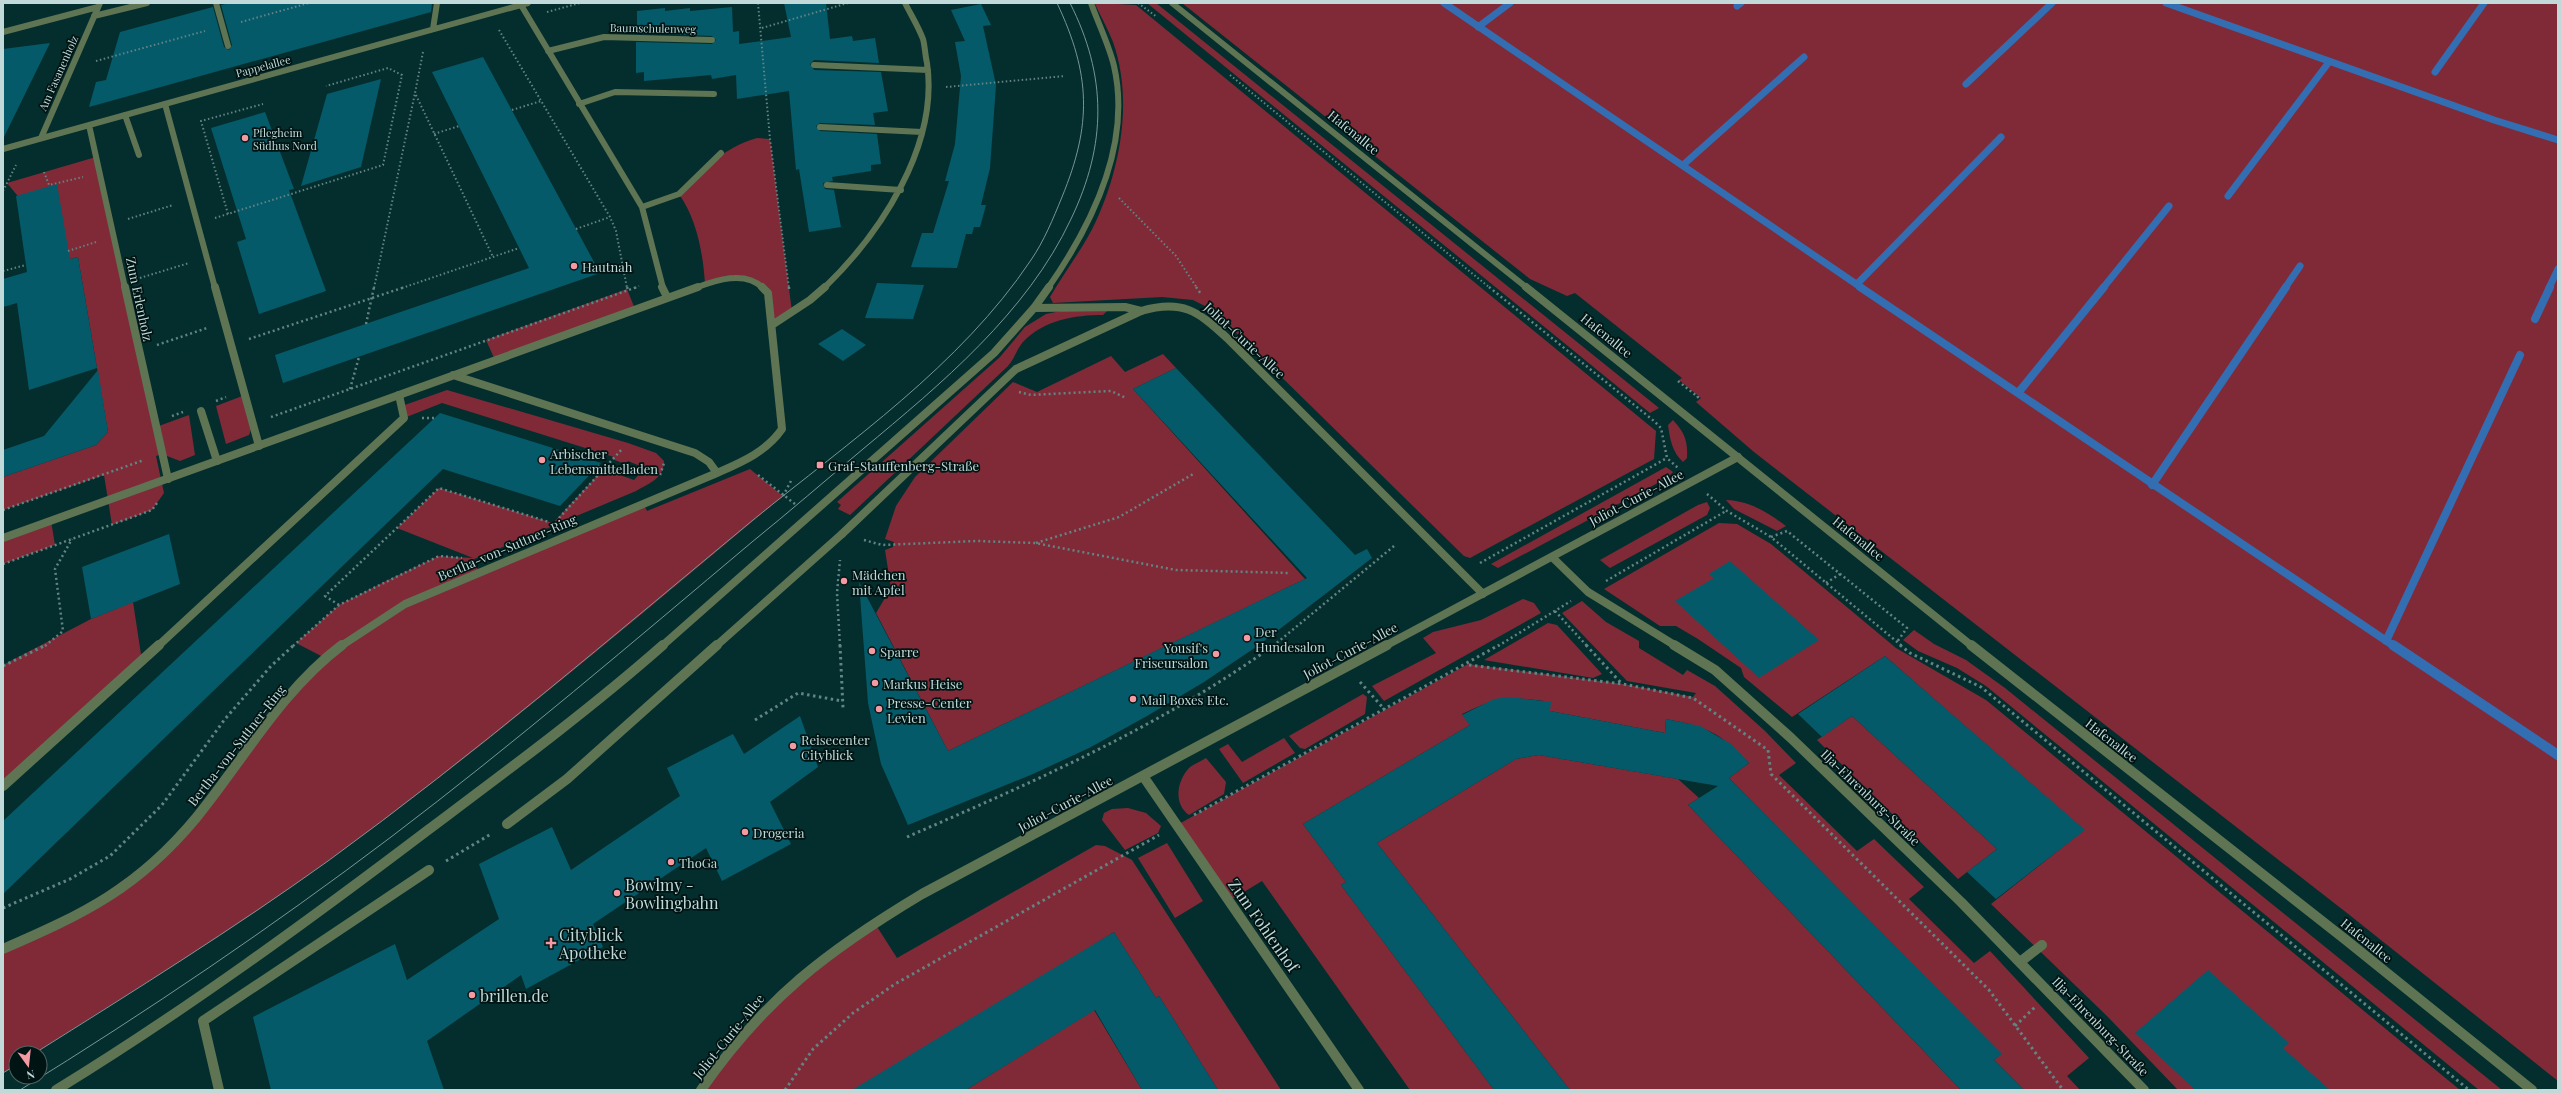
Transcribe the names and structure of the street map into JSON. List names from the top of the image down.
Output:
{
  "streets": {
    "street": [
      "Baumschulenweg",
      "Pappelallee",
      "Am Fasanenholz",
      "Hafenallee",
      "Zum Erlenholz",
      "Joliot-Curie-Allee",
      "Bertha-von-Suttner-Ring",
      "Ilja-Ehrenburg-Straße",
      "Zum Fohlenhof"
    ]
  },
  "crossings": [
    ["Pappelallee", "Am Fasanenholz"],
    ["Pappelallee", "Zum Erlenholz"],
    ["Hafenallee", "Joliot-Curie-Allee"],
    ["Zum Erlenholz", "Bertha-von-Suttner-Ring"],
    ["Joliot-Curie-Allee", "Ilja-Ehrenburg-Straße"],
    ["Joliot-Curie-Allee", "Zum Fohlenhof"]
  ],
  "places": {
    "other": [
      "Pflegheim Südhus Nord",
      "Hautnah",
      "Arbischer Lebensmittelladen",
      "Mädchen mit Apfel",
      "Der Hundesalon",
      "Sparre",
      "Yousif's Friseursalon",
      "Markus Heise",
      "Mail Boxes Etc.",
      "Presse-Center Levien",
      "Reisecenter Cityblick",
      "Drogeria",
      "ThoGa",
      "Bowlmy - Bowlingbahn",
      "brillen.de"
    ],
    "transit": ["Graf-Stauffenberg-Straße"],
    "health": ["Cityblick Apotheke"]
  },
  "north": "bottom"
}
